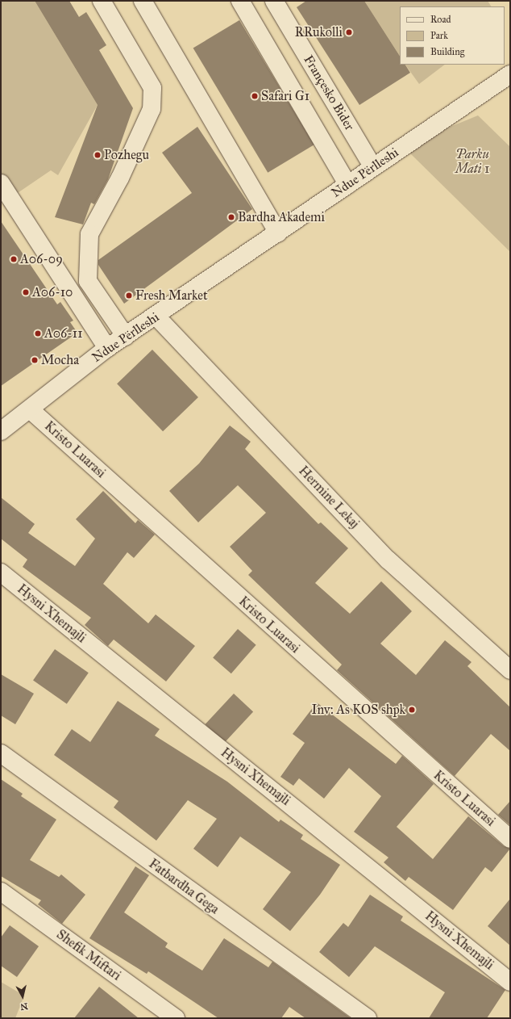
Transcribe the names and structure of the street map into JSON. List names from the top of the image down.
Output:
{
  "streets": {
    "street": [
      "Françesko Bider",
      "Ndue Përlleshi",
      "Kristo Luarasi",
      "Hermine Lekaj",
      "Hysni Xhemajli",
      "Fatbardha Gega",
      "Shefik Miftari"
    ]
  },
  "crossings": [
    ["Françesko Bider", "Ndue Përlleshi"],
    ["Ndue Përlleshi", "Kristo Luarasi"],
    ["Ndue Përlleshi", "Hermine Lekaj"]
  ],
  "parks": ["Parku Mati 1"],
  "places": [
    "RRukolli",
    "Safari G1",
    "Pozhegu",
    "Bardha Akademi",
    "A06-09",
    "A06-10",
    "Fresh Market",
    "A06-11",
    "Mocha",
    "Inv: As KOS shpk"
  ],
  "legend": ["Road", "Park", "Building"],
  "north": "bottom"
}
